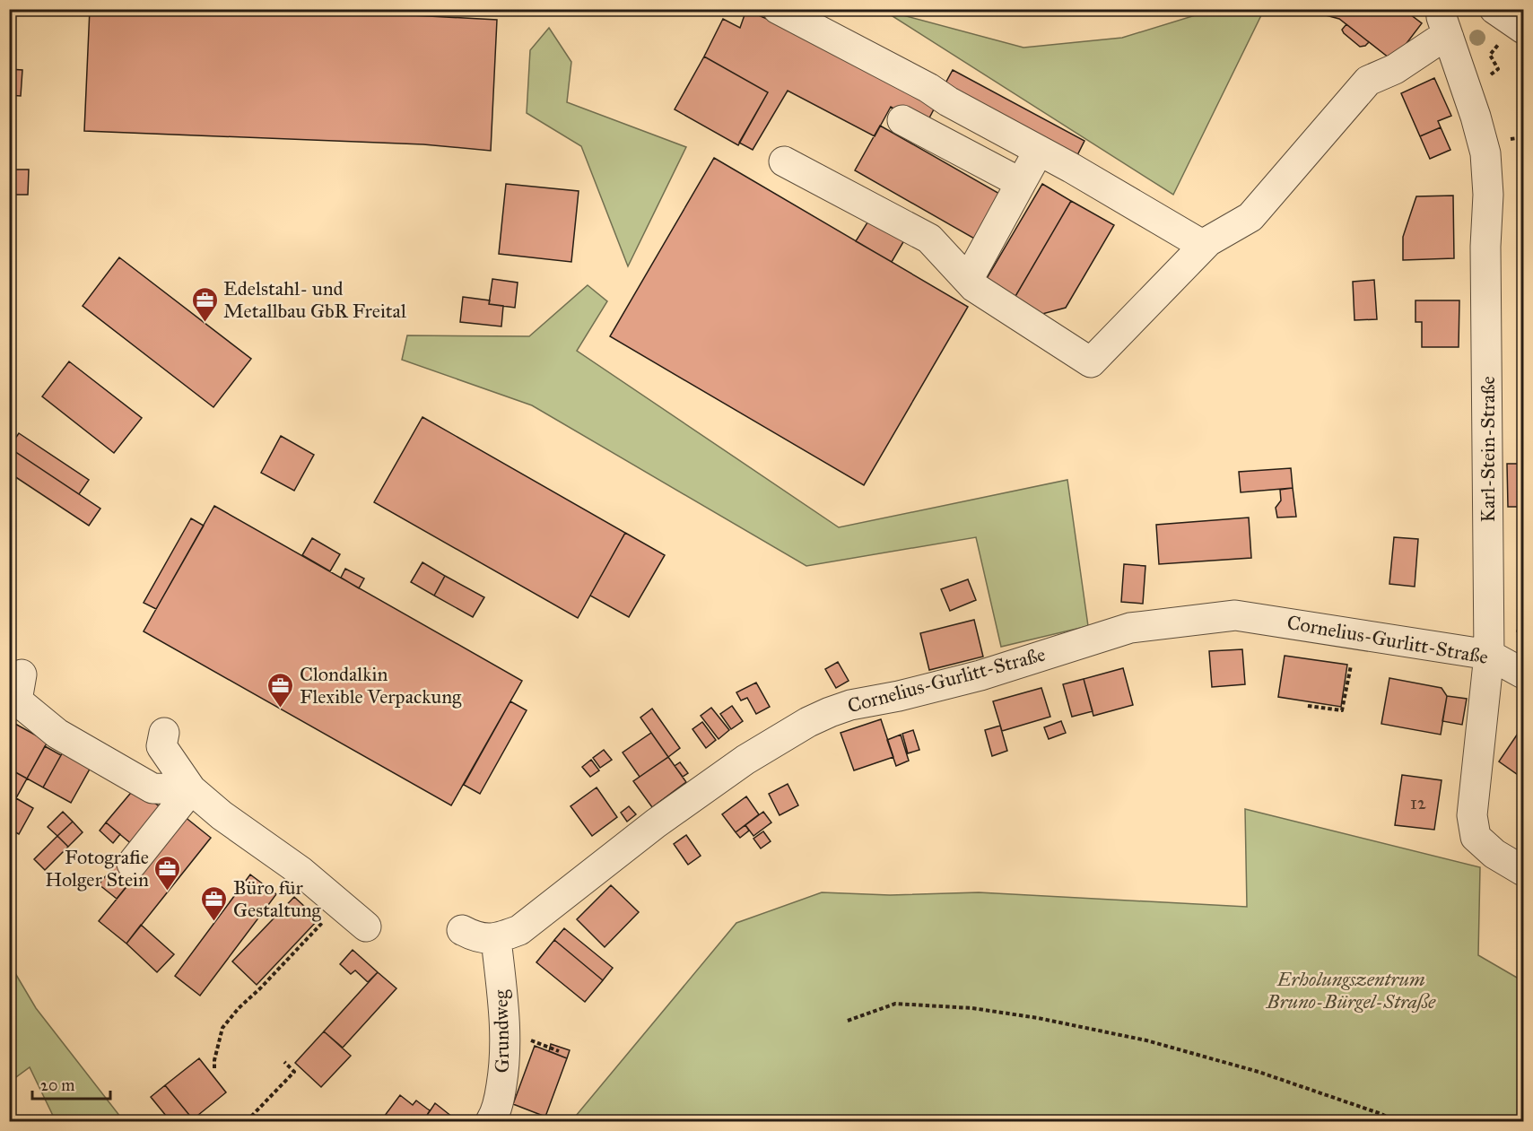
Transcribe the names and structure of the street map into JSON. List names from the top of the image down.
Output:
{
  "streets": {
    "street": ["Karl-Stein-Straße", "Cornelius-Gurlitt-Straße", "Grundweg"]
  },
  "crossings": [
    ["Karl-Stein-Straße", "Cornelius-Gurlitt-Straße"],
    ["Cornelius-Gurlitt-Straße", "Grundweg"]
  ],
  "parks": ["Erholungszentrum Bruno-Bürgel-Straße"],
  "places": {
    "office": [
      "Edelstahl- und Metallbau GbR Freital",
      "Clondalkin Flexible Verpackung",
      "Fotografie Holger Stein",
      "Büro für Gestaltung"
    ]
  },
  "house_numbers": ["12"],
  "scale_bar": "20 m"
}
